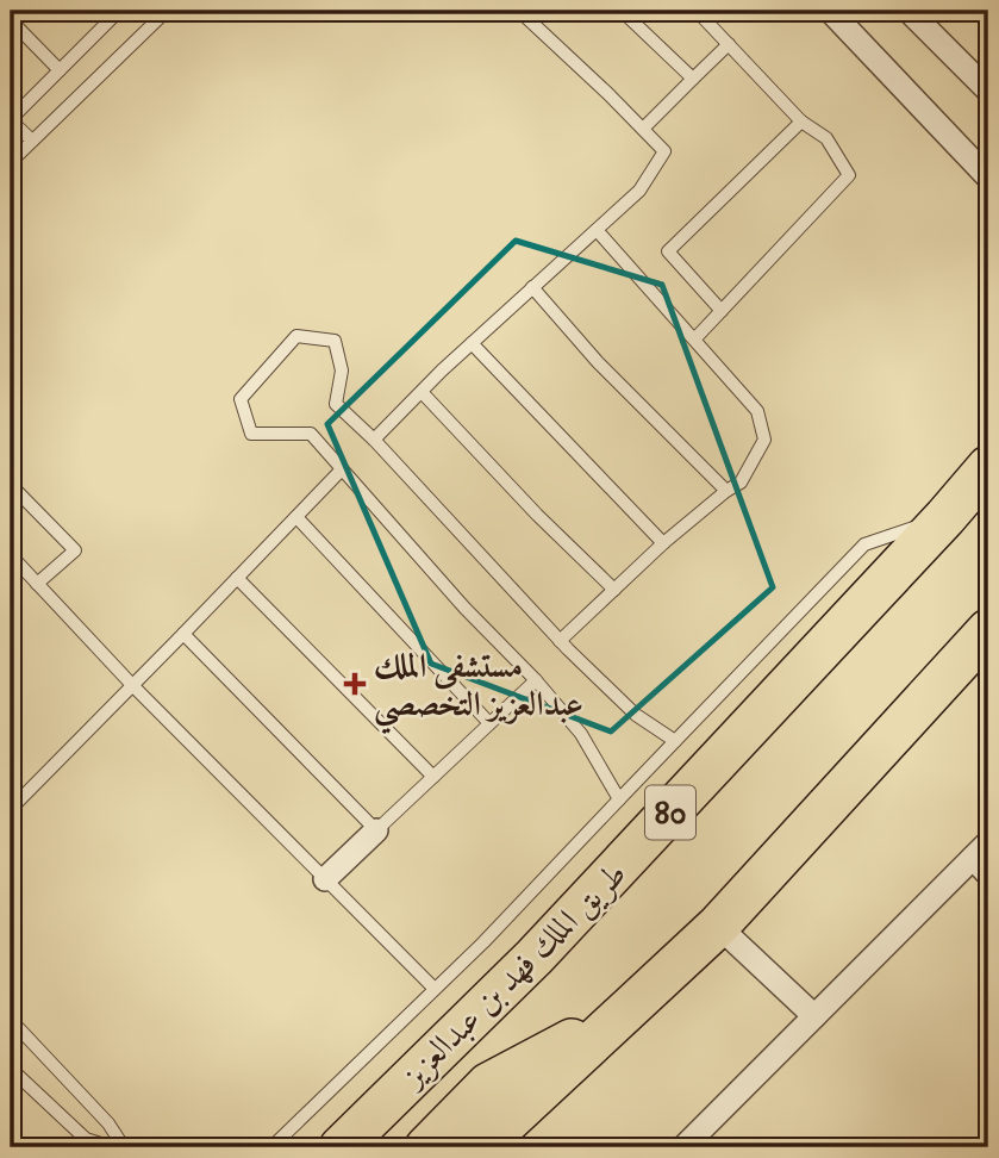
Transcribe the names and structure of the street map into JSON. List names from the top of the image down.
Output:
{
  "streets": {
    "highway": ["80", "طريق الملك فهد بن عبدالعزيز"]
  },
  "places": {
    "health": ["مستشفى الملك عبدالعزيز التخصصي"]
  }
}
